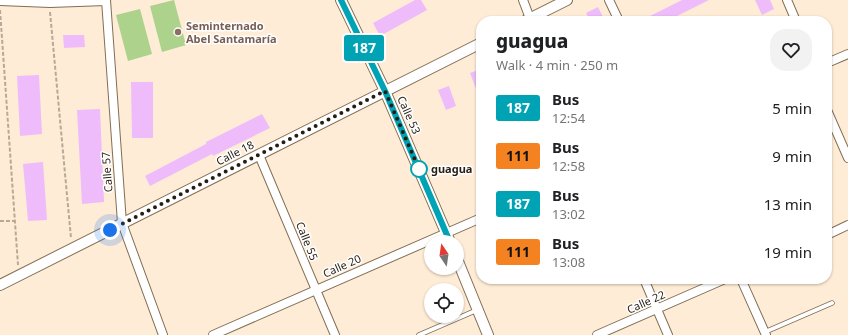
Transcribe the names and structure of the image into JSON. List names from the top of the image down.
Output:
{
  "streets": {
    "street": [
      "Calle 53",
      "Calle 18",
      "Calle 57",
      "Calle 55",
      "Calle 20",
      "Calle 22"
    ]
  },
  "crossings": [
    ["Calle 53", "Calle 18"],
    ["Calle 18", "Calle 57"],
    ["Calle 18", "Calle 55"],
    ["Calle 55", "Calle 20"]
  ],
  "places": ["Seminternado Abel Santamaría", "guagua"],
  "lines": ["bus line 187"],
  "north": "top",
  "page": {
    "on_map": "187",
    "heading": ["guagua", "Walk · 4 min · 250 m"],
    "list": [
      {
        "mark": "187",
        "name": "Bus",
        "note": "12:54",
        "value": "5 min"
      },
      {
        "mark": "111",
        "name": "Bus",
        "note": "12:58",
        "value": "9 min"
      },
      {
        "mark": "187",
        "name": "Bus",
        "note": "13:02",
        "value": "13 min"
      },
      {
        "mark": "111",
        "name": "Bus",
        "note": "13:08",
        "value": "19 min"
      }
    ]
  }
}
